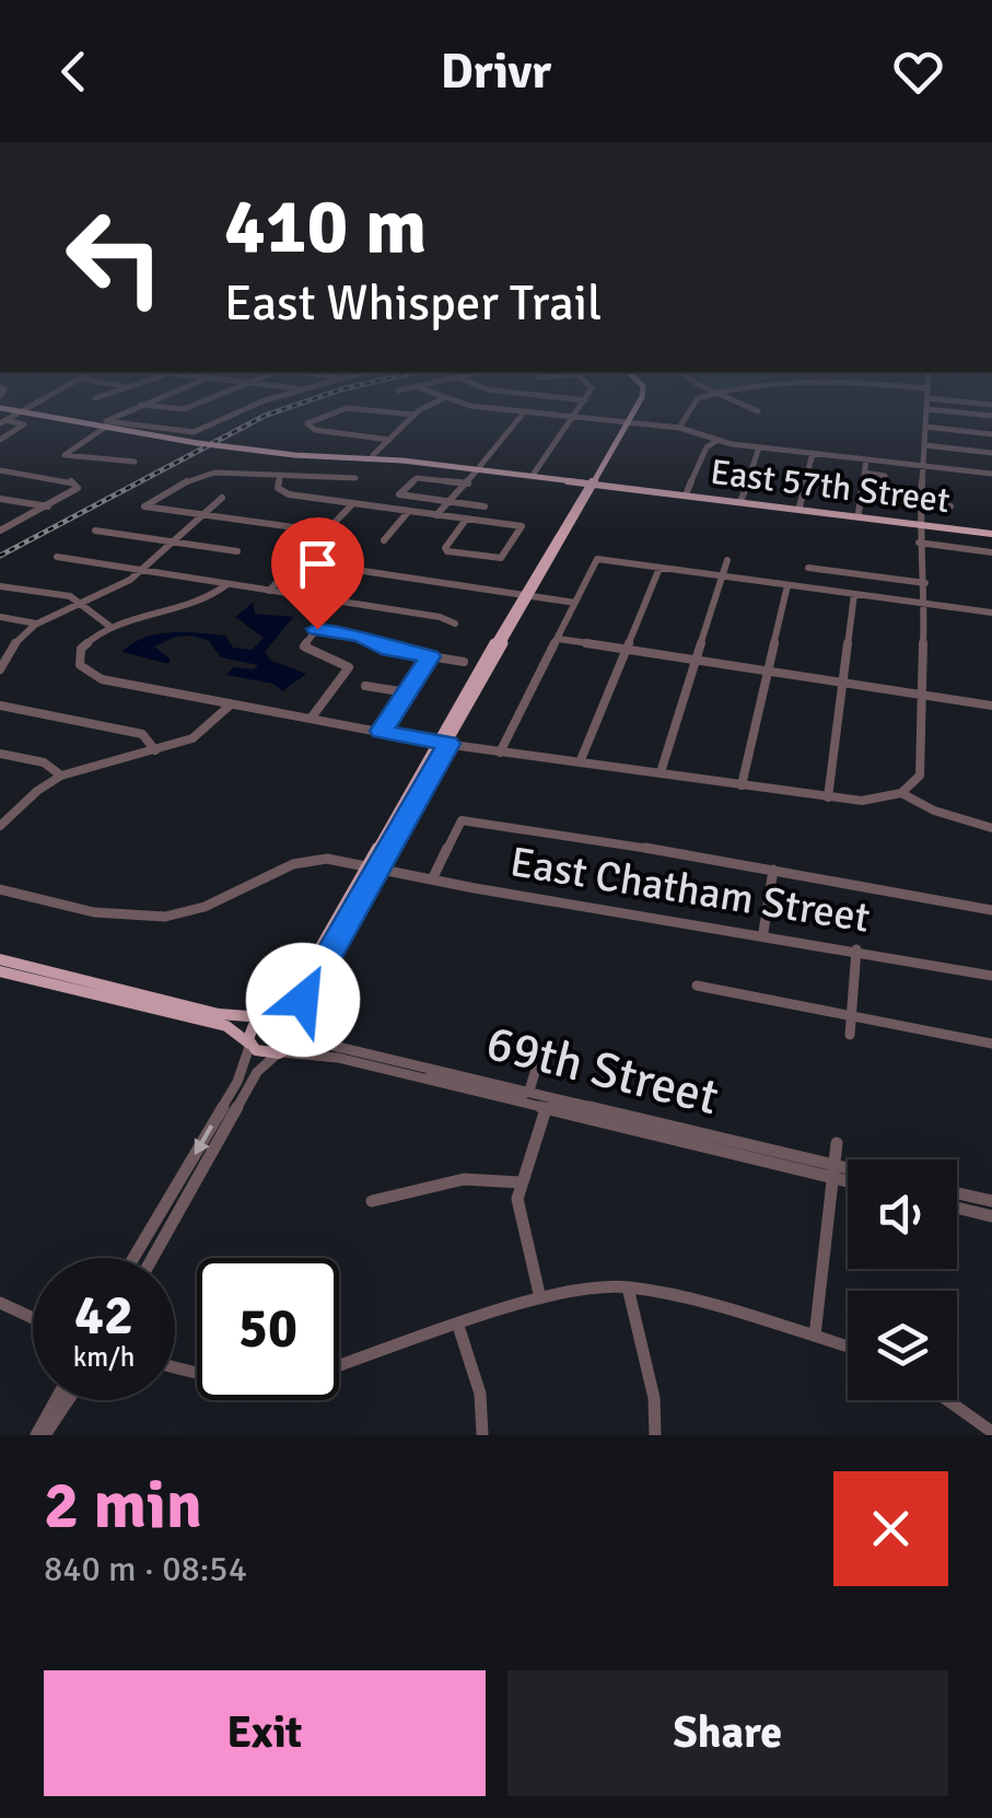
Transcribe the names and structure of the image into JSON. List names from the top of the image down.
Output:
{
  "streets": {
    "main road": ["East 57th Street"],
    "street": ["East Chatham Street", "69th Street"]
  },
  "page": {
    "header": "Drivr",
    "turn": ["410 m", "East Whisper Trail"],
    "speed": "42 km/h",
    "limit": "50",
    "heading": ["2 min", "840 m · 08:54"],
    "buttons": ["Exit", "Share"]
  }
}
